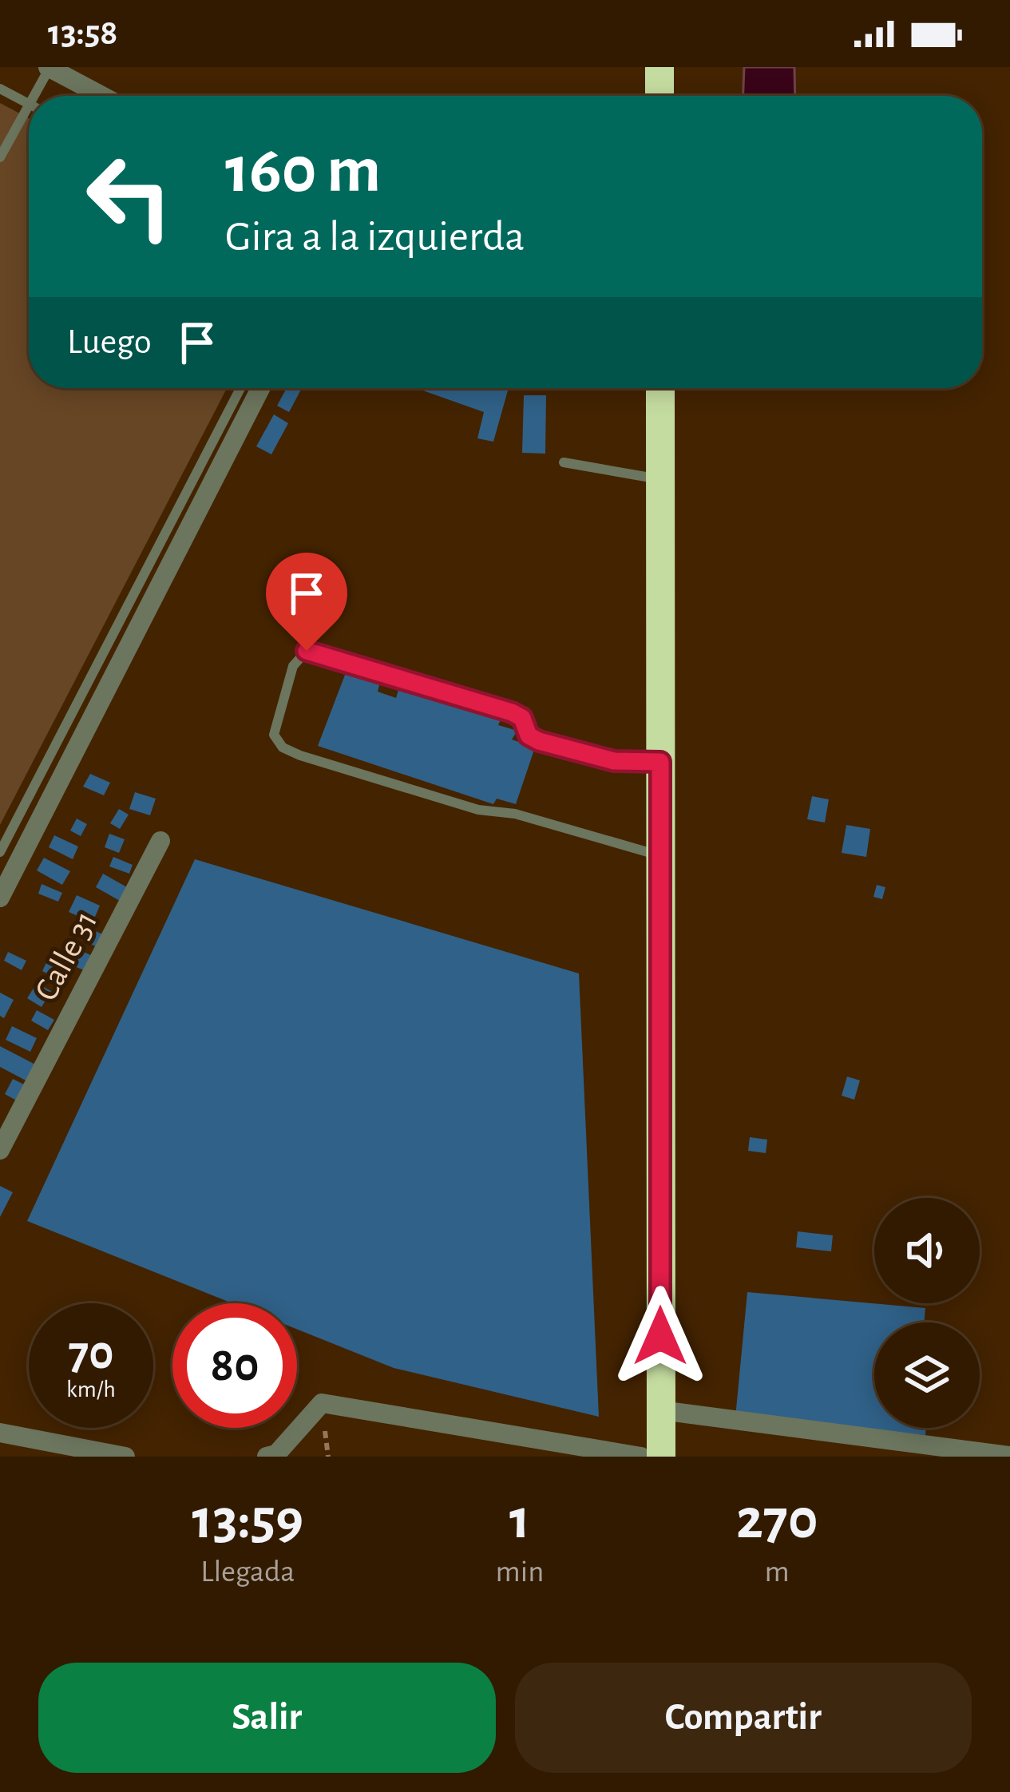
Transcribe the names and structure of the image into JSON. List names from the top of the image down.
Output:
{
  "streets": {
    "street": ["Calle 31"]
  },
  "page": {
    "status": "13:58",
    "turn": ["160 m", "Gira a la izquierda"],
    "then": "Luego",
    "speed": "70 km/h",
    "limit": "80",
    "eta": [
      "13:59",
      "Llegada",
      "1",
      "min",
      "270",
      "m"
    ],
    "buttons": ["Salir", "Compartir"]
  }
}
